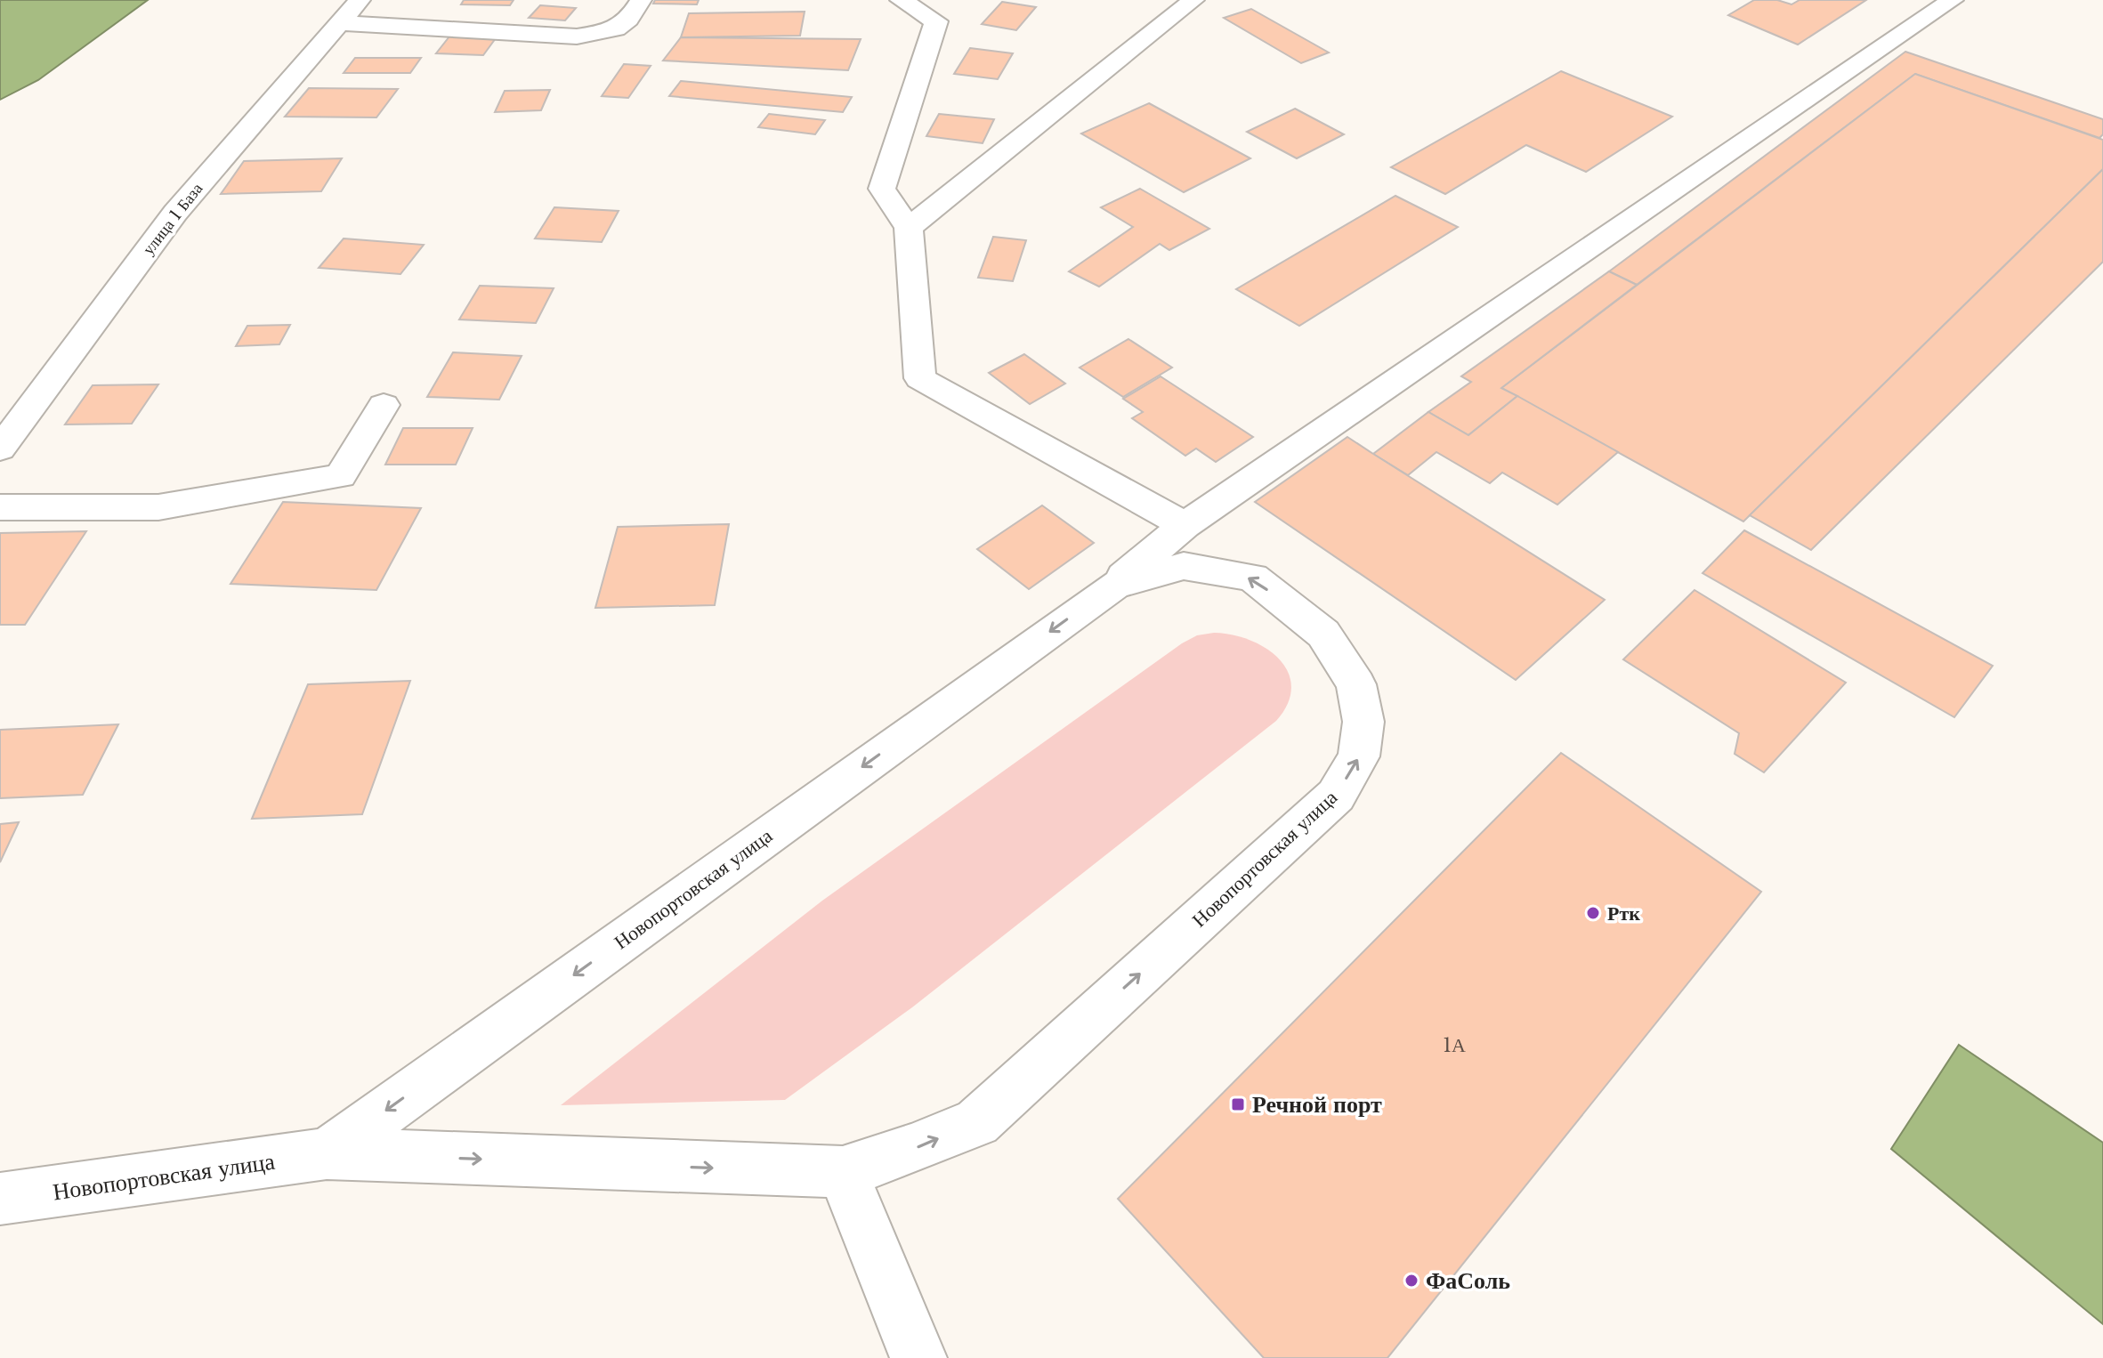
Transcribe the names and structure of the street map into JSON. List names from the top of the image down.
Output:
{
  "streets": {
    "street": ["улица 1 База", "Новопортовская улица"]
  },
  "places": {
    "other": ["Ртк", "ФаСоль"],
    "transit": ["Речной порт"]
  },
  "house_numbers": ["1А"]
}
